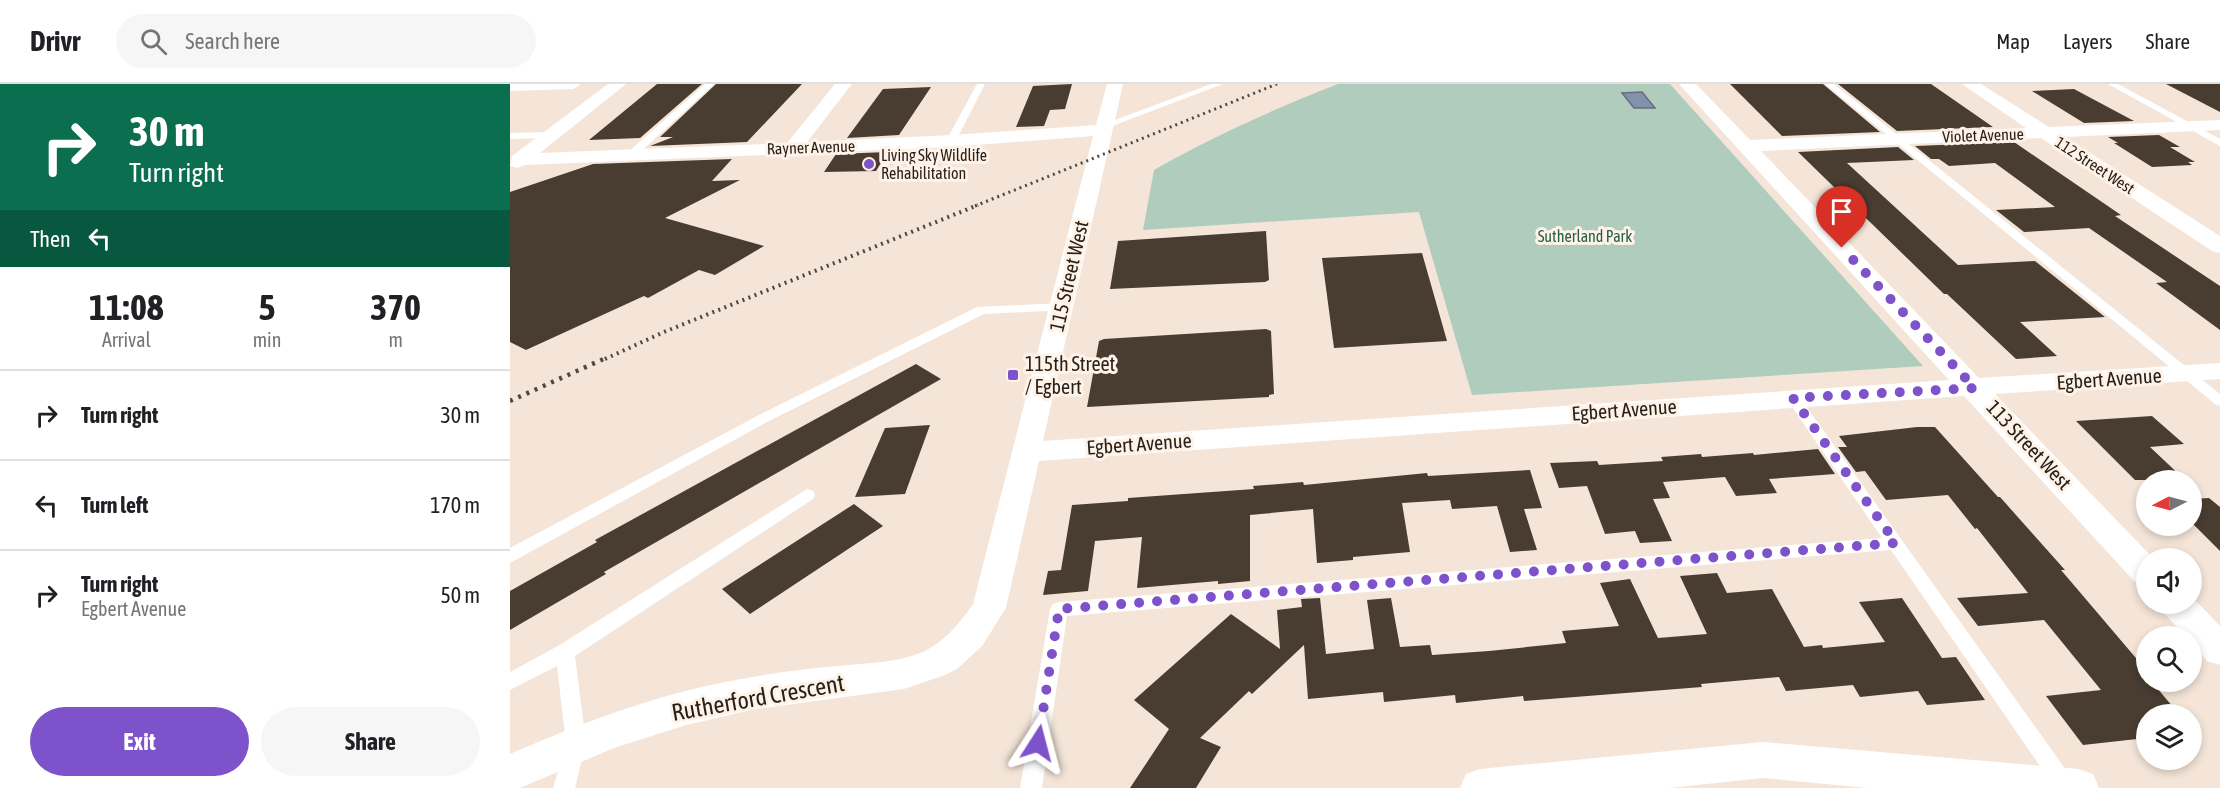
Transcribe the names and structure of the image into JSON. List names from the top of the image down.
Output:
{
  "streets": {
    "street": [
      "Violet Avenue",
      "Rayner Avenue",
      "112 Street West",
      "115 Street West",
      "Egbert Avenue",
      "113 Street West",
      "Rutherford Crescent"
    ]
  },
  "crossings": [
    ["Violet Avenue", "112 Street West"],
    ["Violet Avenue", "113 Street West"],
    ["Rayner Avenue", "115 Street West"],
    ["115 Street West", "Egbert Avenue"],
    ["115 Street West", "Rutherford Crescent"],
    ["Egbert Avenue", "113 Street West"]
  ],
  "parks": ["Sutherland Park"],
  "places": {
    "other": ["Living Sky Wildlife Rehabilitation"],
    "transit": ["115th Street / Egbert"]
  },
  "north": "left",
  "page": {
    "header": "Drivr",
    "search": "Search here",
    "nav": ["Map", "Layers", "Share"],
    "turn": ["30 m", "Turn right"],
    "then": "Then",
    "eta": [
      "11:08",
      "Arrival",
      "5",
      "min",
      "370",
      "m"
    ],
    "list": [
      {
        "name": "Turn right",
        "value": "30 m"
      },
      {
        "name": "Turn left",
        "value": "170 m"
      },
      {
        "name": "Turn right",
        "note": "Egbert Avenue",
        "value": "50 m"
      }
    ],
    "buttons": ["Exit", "Share"]
  }
}
